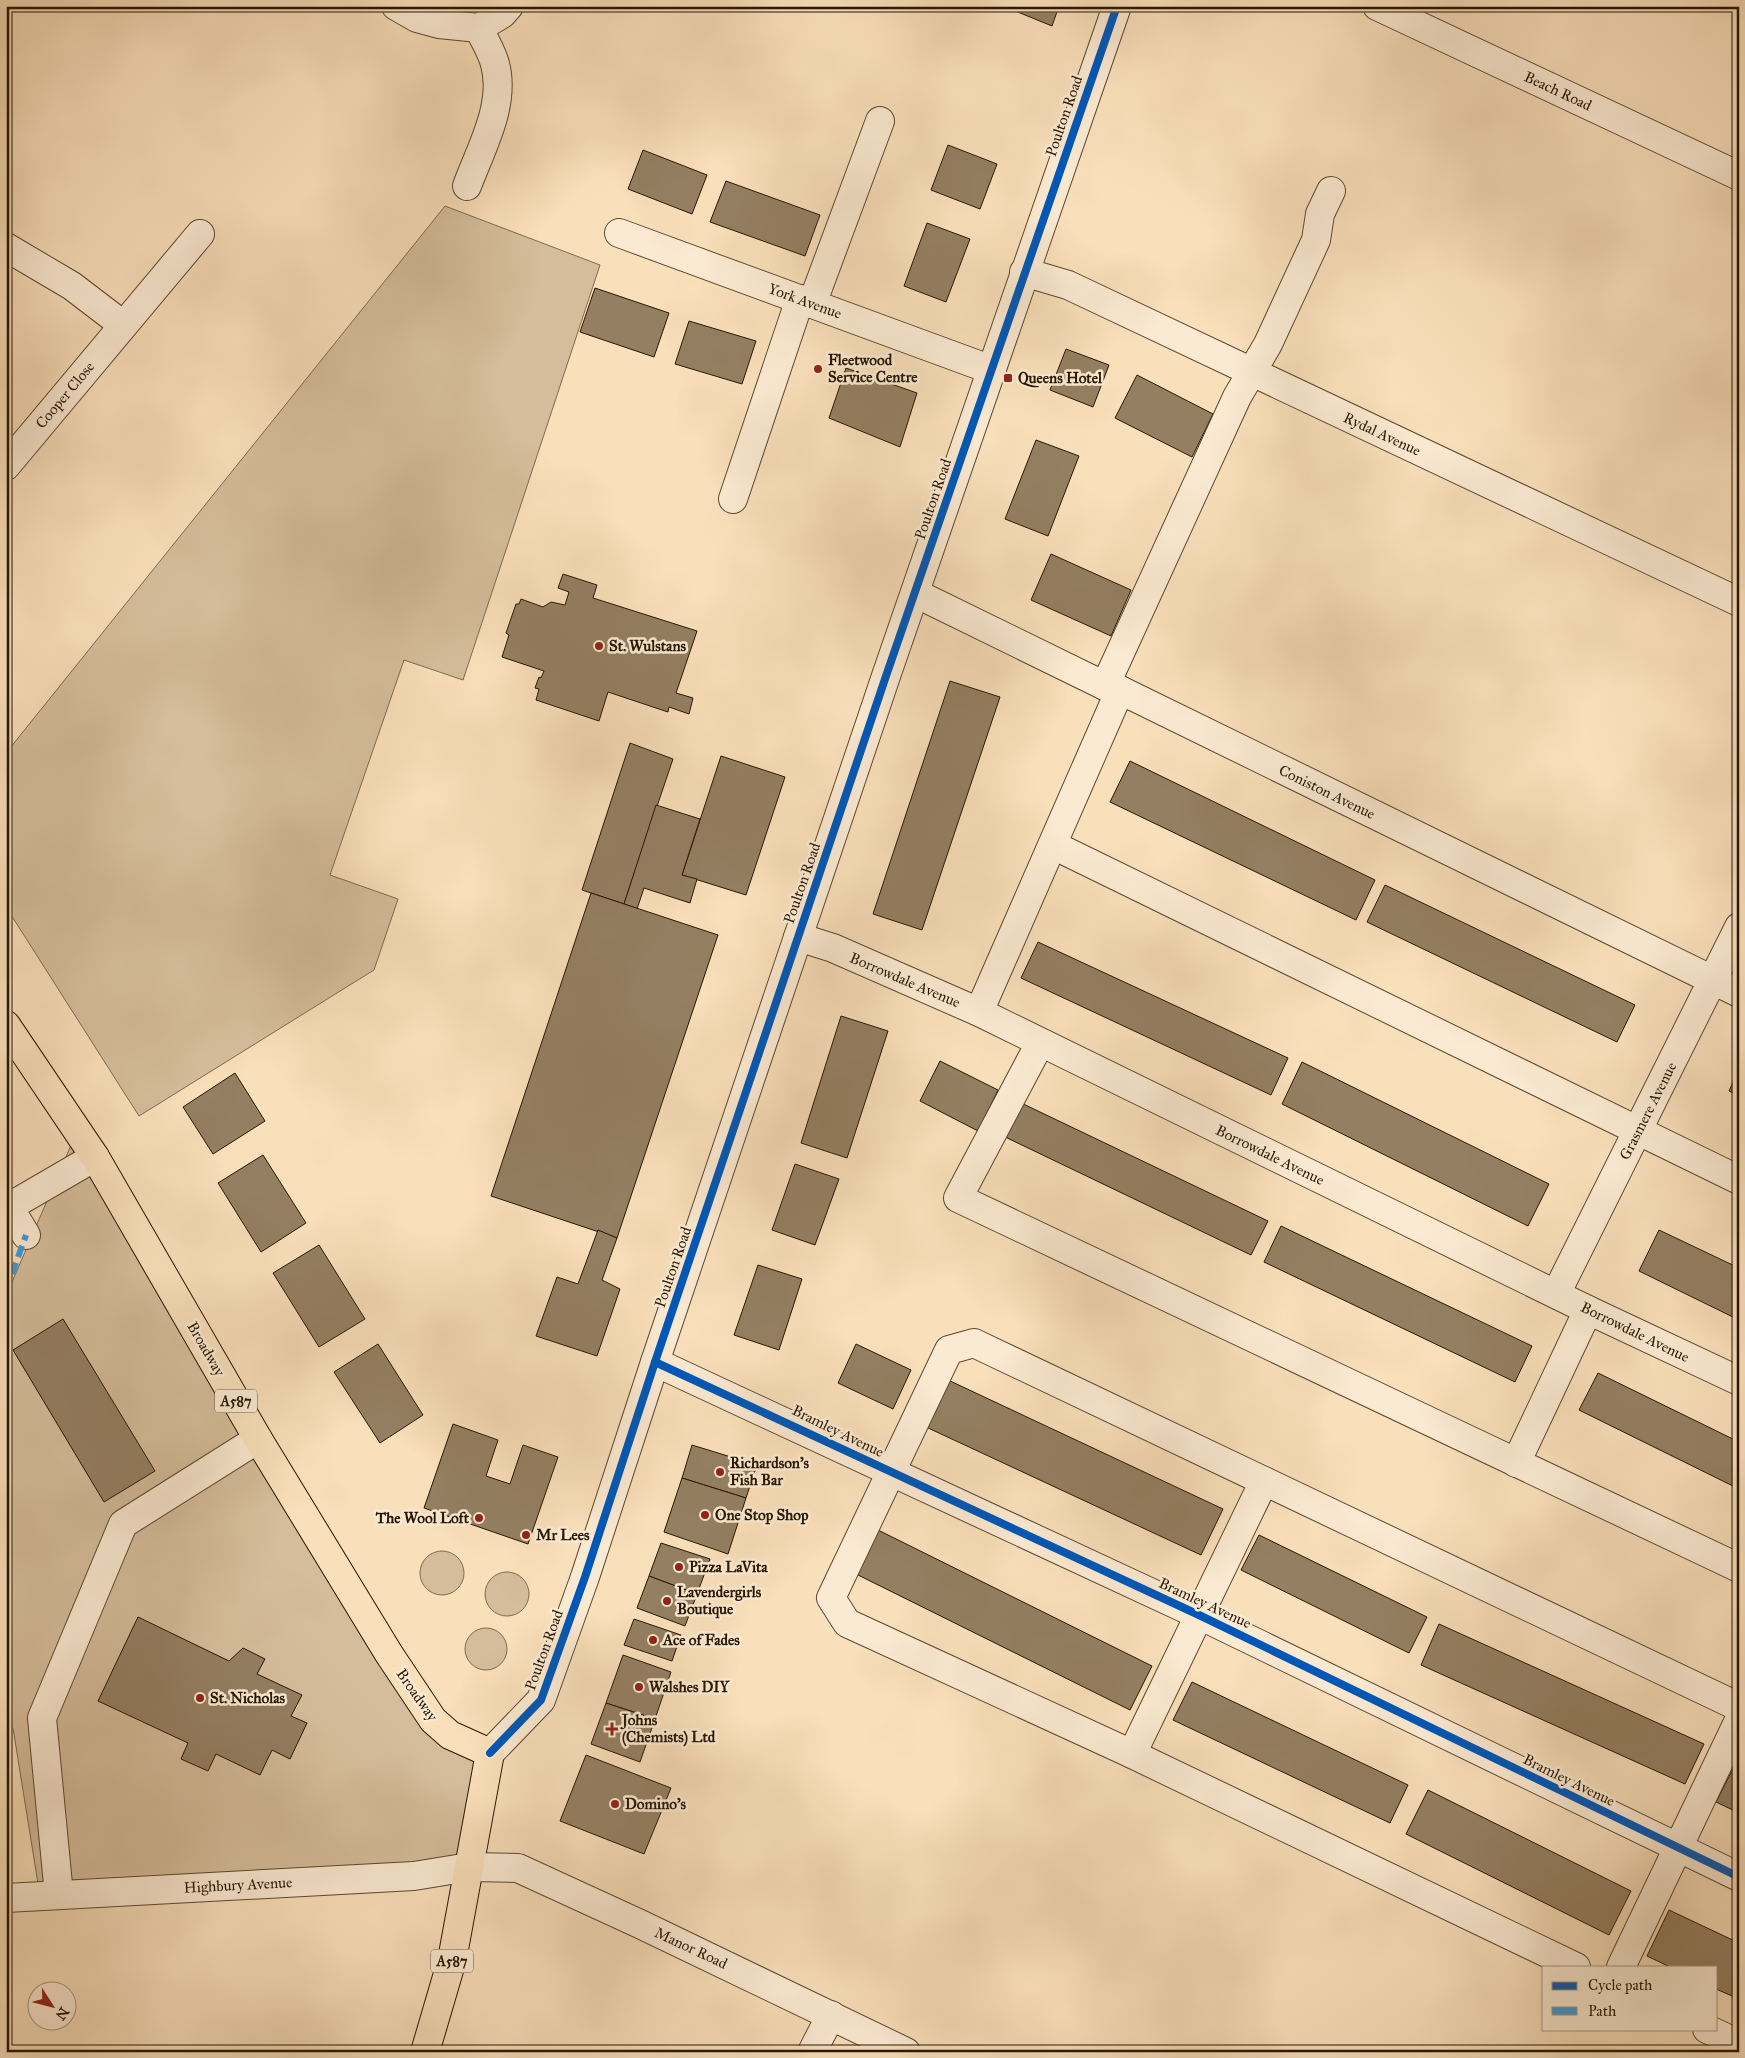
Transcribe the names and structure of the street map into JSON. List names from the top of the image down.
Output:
{
  "streets": {
    "main road": ["Broadway", "A587"],
    "street": [
      "Beach Road",
      "Poulton Road",
      "York Avenue",
      "Cooper Close",
      "Rydal Avenue",
      "Coniston Avenue",
      "Borrowdale Avenue",
      "Grasmere Avenue",
      "Bramley Avenue",
      "Highbury Avenue",
      "Manor Road"
    ]
  },
  "crossings": [
    ["Poulton Road", "York Avenue"],
    ["Poulton Road", "Rydal Avenue"],
    ["Poulton Road", "Coniston Avenue"],
    ["Poulton Road", "Borrowdale Avenue"],
    ["Poulton Road", "Broadway"],
    ["Poulton Road", "A587"],
    ["Poulton Road", "Bramley Avenue"],
    ["Coniston Avenue", "Grasmere Avenue"],
    ["Borrowdale Avenue", "Grasmere Avenue"],
    ["Broadway", "A587"],
    ["A587", "Highbury Avenue"],
    ["A587", "Manor Road"],
    ["Highbury Avenue", "Manor Road"]
  ],
  "places": {
    "other": [
      "Fleetwood Service Centre",
      "St. Wulstans",
      "Richardson's Fish Bar",
      "One Stop Shop",
      "The Wool Loft",
      "Mr Lees",
      "Pizza LaVita",
      "Lavendergirls Boutique",
      "Ace of Fades",
      "Walshes DIY",
      "St. Nicholas",
      "Domino's"
    ],
    "transit": ["Queens Hotel"],
    "health": ["Johns (Chemists) Ltd"]
  },
  "legend": ["Cycle path", "Path"],
  "north": "bottom right"
}
